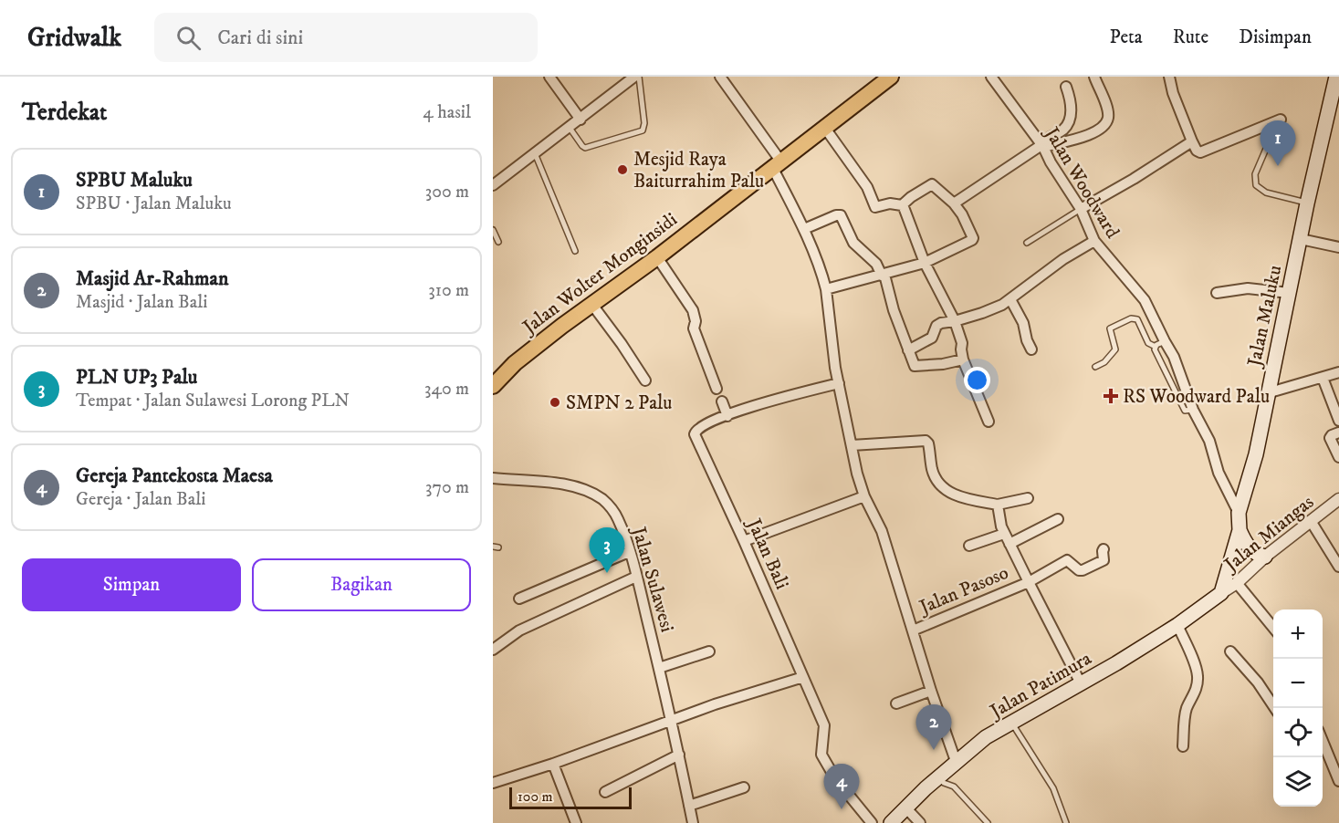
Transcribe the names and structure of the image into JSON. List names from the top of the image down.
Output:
{
  "streets": {
    "highway": ["Jalan Wolter Monginsidi"],
    "main road": ["Jalan Maluku", "Jalan Patimura"],
    "street": [
      "Jalan Woodward",
      "Jalan Miangas",
      "Jalan Bali",
      "Jalan Sulawesi",
      "Jalan Pasoso"
    ]
  },
  "crossings": [
    ["Jalan Woodward", "Jalan Maluku"],
    ["Jalan Maluku", "Jalan Miangas"],
    ["Jalan Maluku", "Jalan Patimura"],
    ["Jalan Miangas", "Jalan Patimura"],
    ["Jalan Pasoso", "Jalan Patimura"]
  ],
  "places": {
    "other": ["Mesjid Raya Baiturrahim Palu", "SMPN 2 Palu"],
    "health": ["RS Woodward Palu"]
  },
  "scale_bar": "100 m",
  "page": {
    "header": "Gridwalk",
    "search": "Cari di sini",
    "nav": ["Peta", "Rute", "Disimpan"],
    "heading": ["Terdekat", "4 hasil"],
    "pins": [
      "1",
      "3",
      "2",
      "4"
    ],
    "list": [
      {
        "mark": "1",
        "name": "SPBU Maluku",
        "note": "SPBU · Jalan Maluku",
        "value": "300 m"
      },
      {
        "mark": "2",
        "name": "Masjid Ar-Rahman",
        "note": "Masjid · Jalan Bali",
        "value": "310 m"
      },
      {
        "mark": "3",
        "name": "PLN UP3 Palu",
        "note": "Tempat · Jalan Sulawesi Lorong PLN",
        "value": "340 m"
      },
      {
        "mark": "4",
        "name": "Gereja Pantekosta Maesa",
        "note": "Gereja · Jalan Bali",
        "value": "370 m"
      }
    ],
    "buttons": ["Simpan", "Bagikan"],
    "map_buttons": ["+", "−"],
    "scale": "100 m"
  }
}
